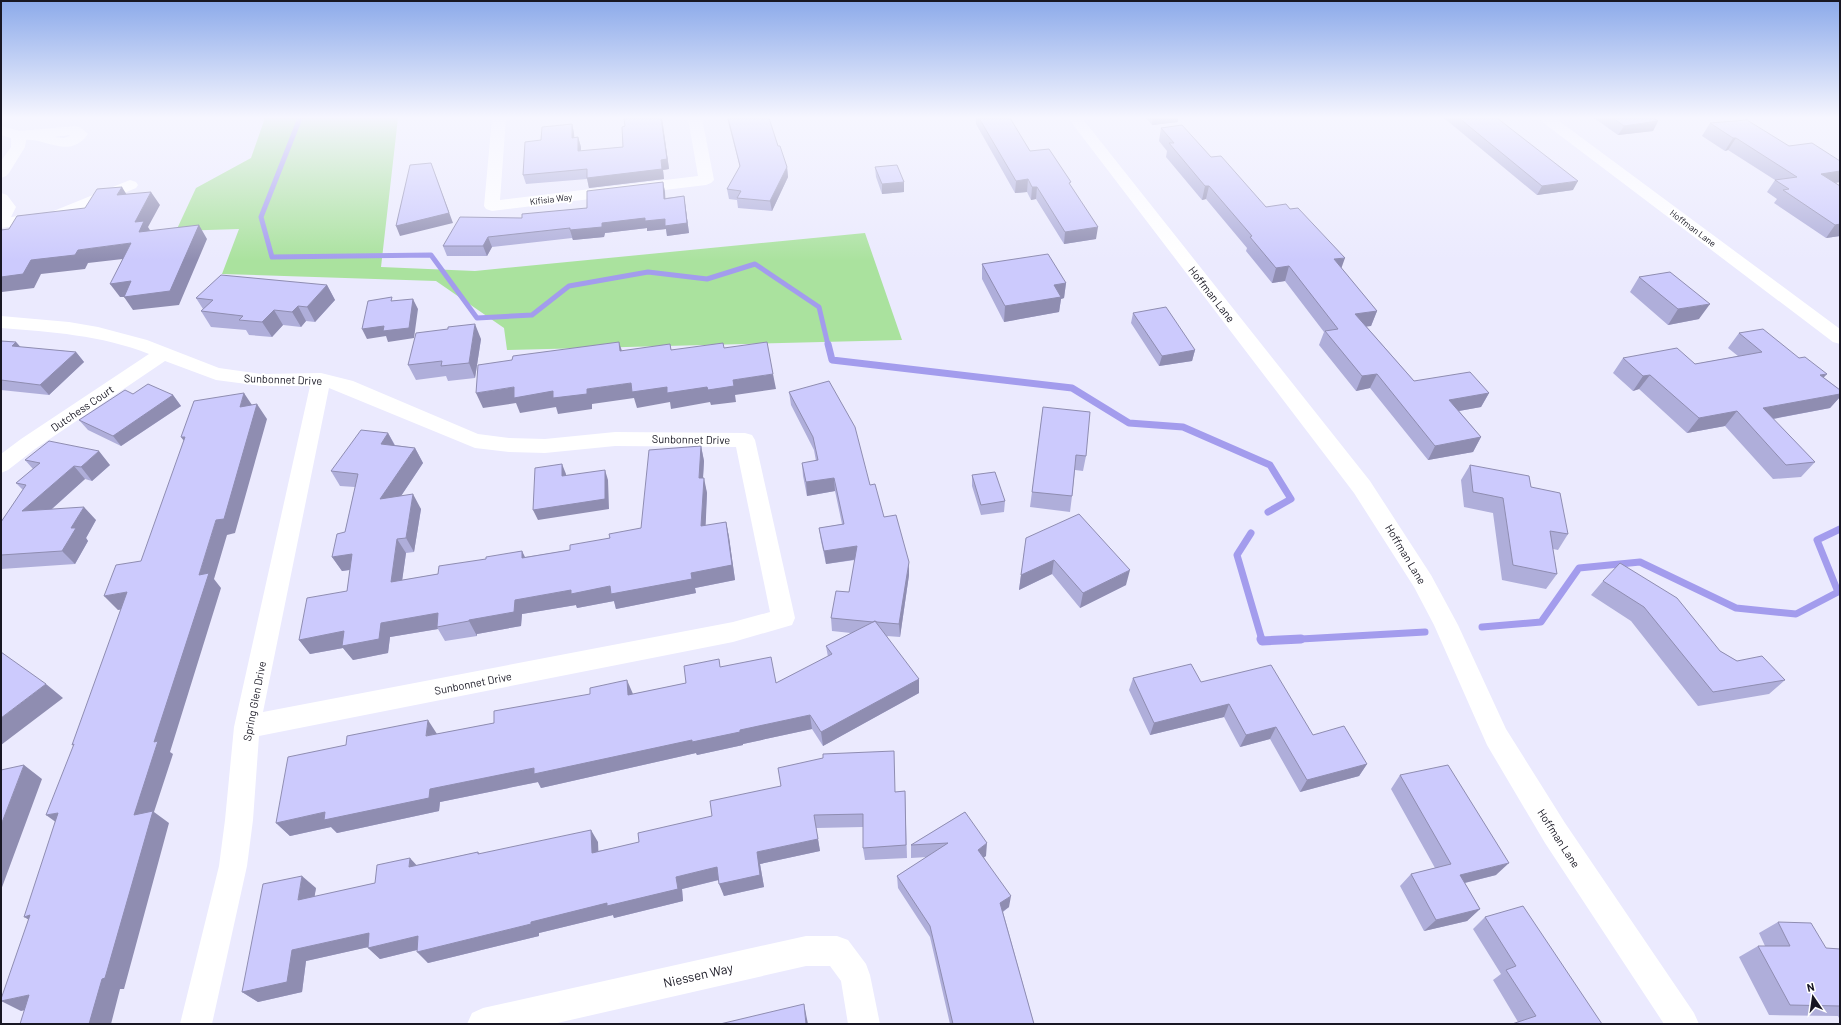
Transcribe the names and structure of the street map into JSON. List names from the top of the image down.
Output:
{
  "streets": {
    "street": [
      "Kifisia Way",
      "Hoffman Lane",
      "Sunbonnet Drive",
      "Dutchess Court",
      "Spring Glen Drive",
      "Niessen Way"
    ]
  },
  "crossings": [
    ["Sunbonnet Drive", "Dutchess Court"],
    ["Sunbonnet Drive", "Spring Glen Drive"]
  ],
  "north": "top"
}
